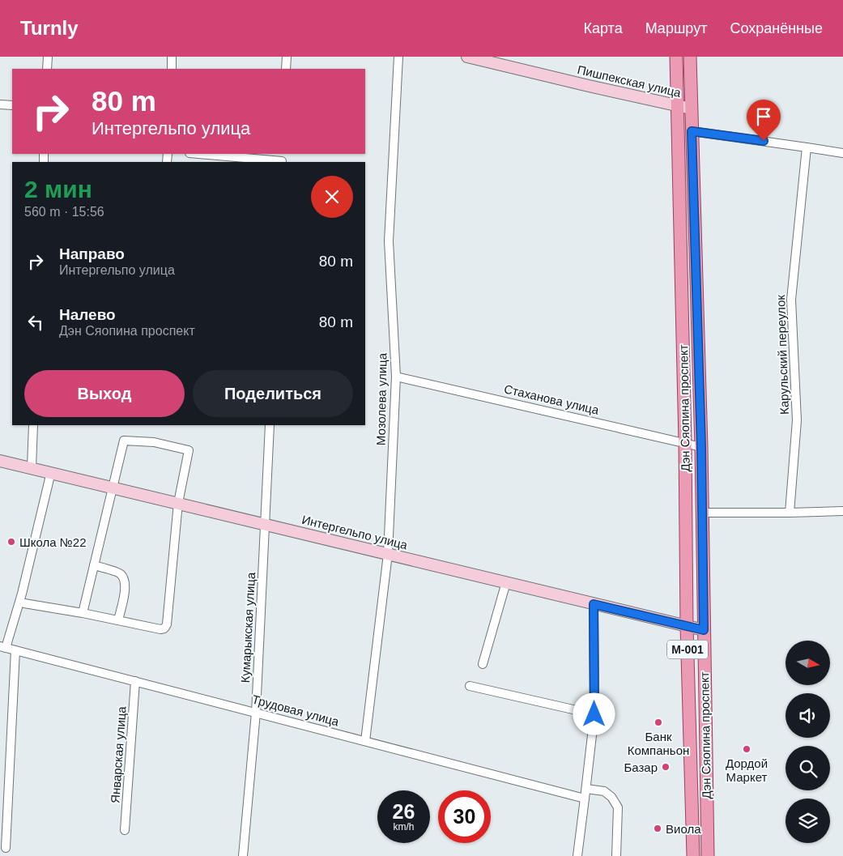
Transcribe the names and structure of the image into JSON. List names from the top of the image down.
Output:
{
  "streets": {
    "main road": [
      "Пишпекская улица",
      "Дэн Сяопина проспект",
      "Интергельпо улица",
      "M-001"
    ],
    "street": [
      "Карульский переулок",
      "Мозолева улица",
      "Стаханова улица",
      "Кумарыкская улица",
      "Трудовая улица",
      "Январская улица"
    ]
  },
  "crossings": [
    ["Пишпекская улица", "Дэн Сяопина проспект"],
    ["Мозолева улица", "Стаханова улица"],
    ["Мозолева улица", "Интергельпо улица"],
    ["Мозолева улица", "Трудовая улица"],
    ["Стаханова улица", "Дэн Сяопина проспект"],
    ["Дэн Сяопина проспект", "Интергельпо улица"],
    ["Интергельпо улица", "Кумарыкская улица"],
    ["Кумарыкская улица", "Трудовая улица"],
    ["Трудовая улица", "Январская улица"]
  ],
  "places": [
    "Школа №22",
    "Банк Компаньон",
    "Дордой Маркет",
    "Базар",
    "Виола"
  ],
  "north": "right",
  "page": {
    "header": "Turnly",
    "nav": ["Карта", "Маршрут", "Сохранённые"],
    "turn": ["80 m", "Интергельпо улица"],
    "heading": ["2 мин", "560 m · 15:56"],
    "list": [
      {
        "name": "Направо",
        "note": "Интергельпо улица",
        "value": "80 m"
      },
      {
        "name": "Налево",
        "note": "Дэн Сяопина проспект",
        "value": "80 m"
      }
    ],
    "buttons": ["Выход", "Поделиться"],
    "speed": "26 km/h",
    "limit": "30"
  }
}
